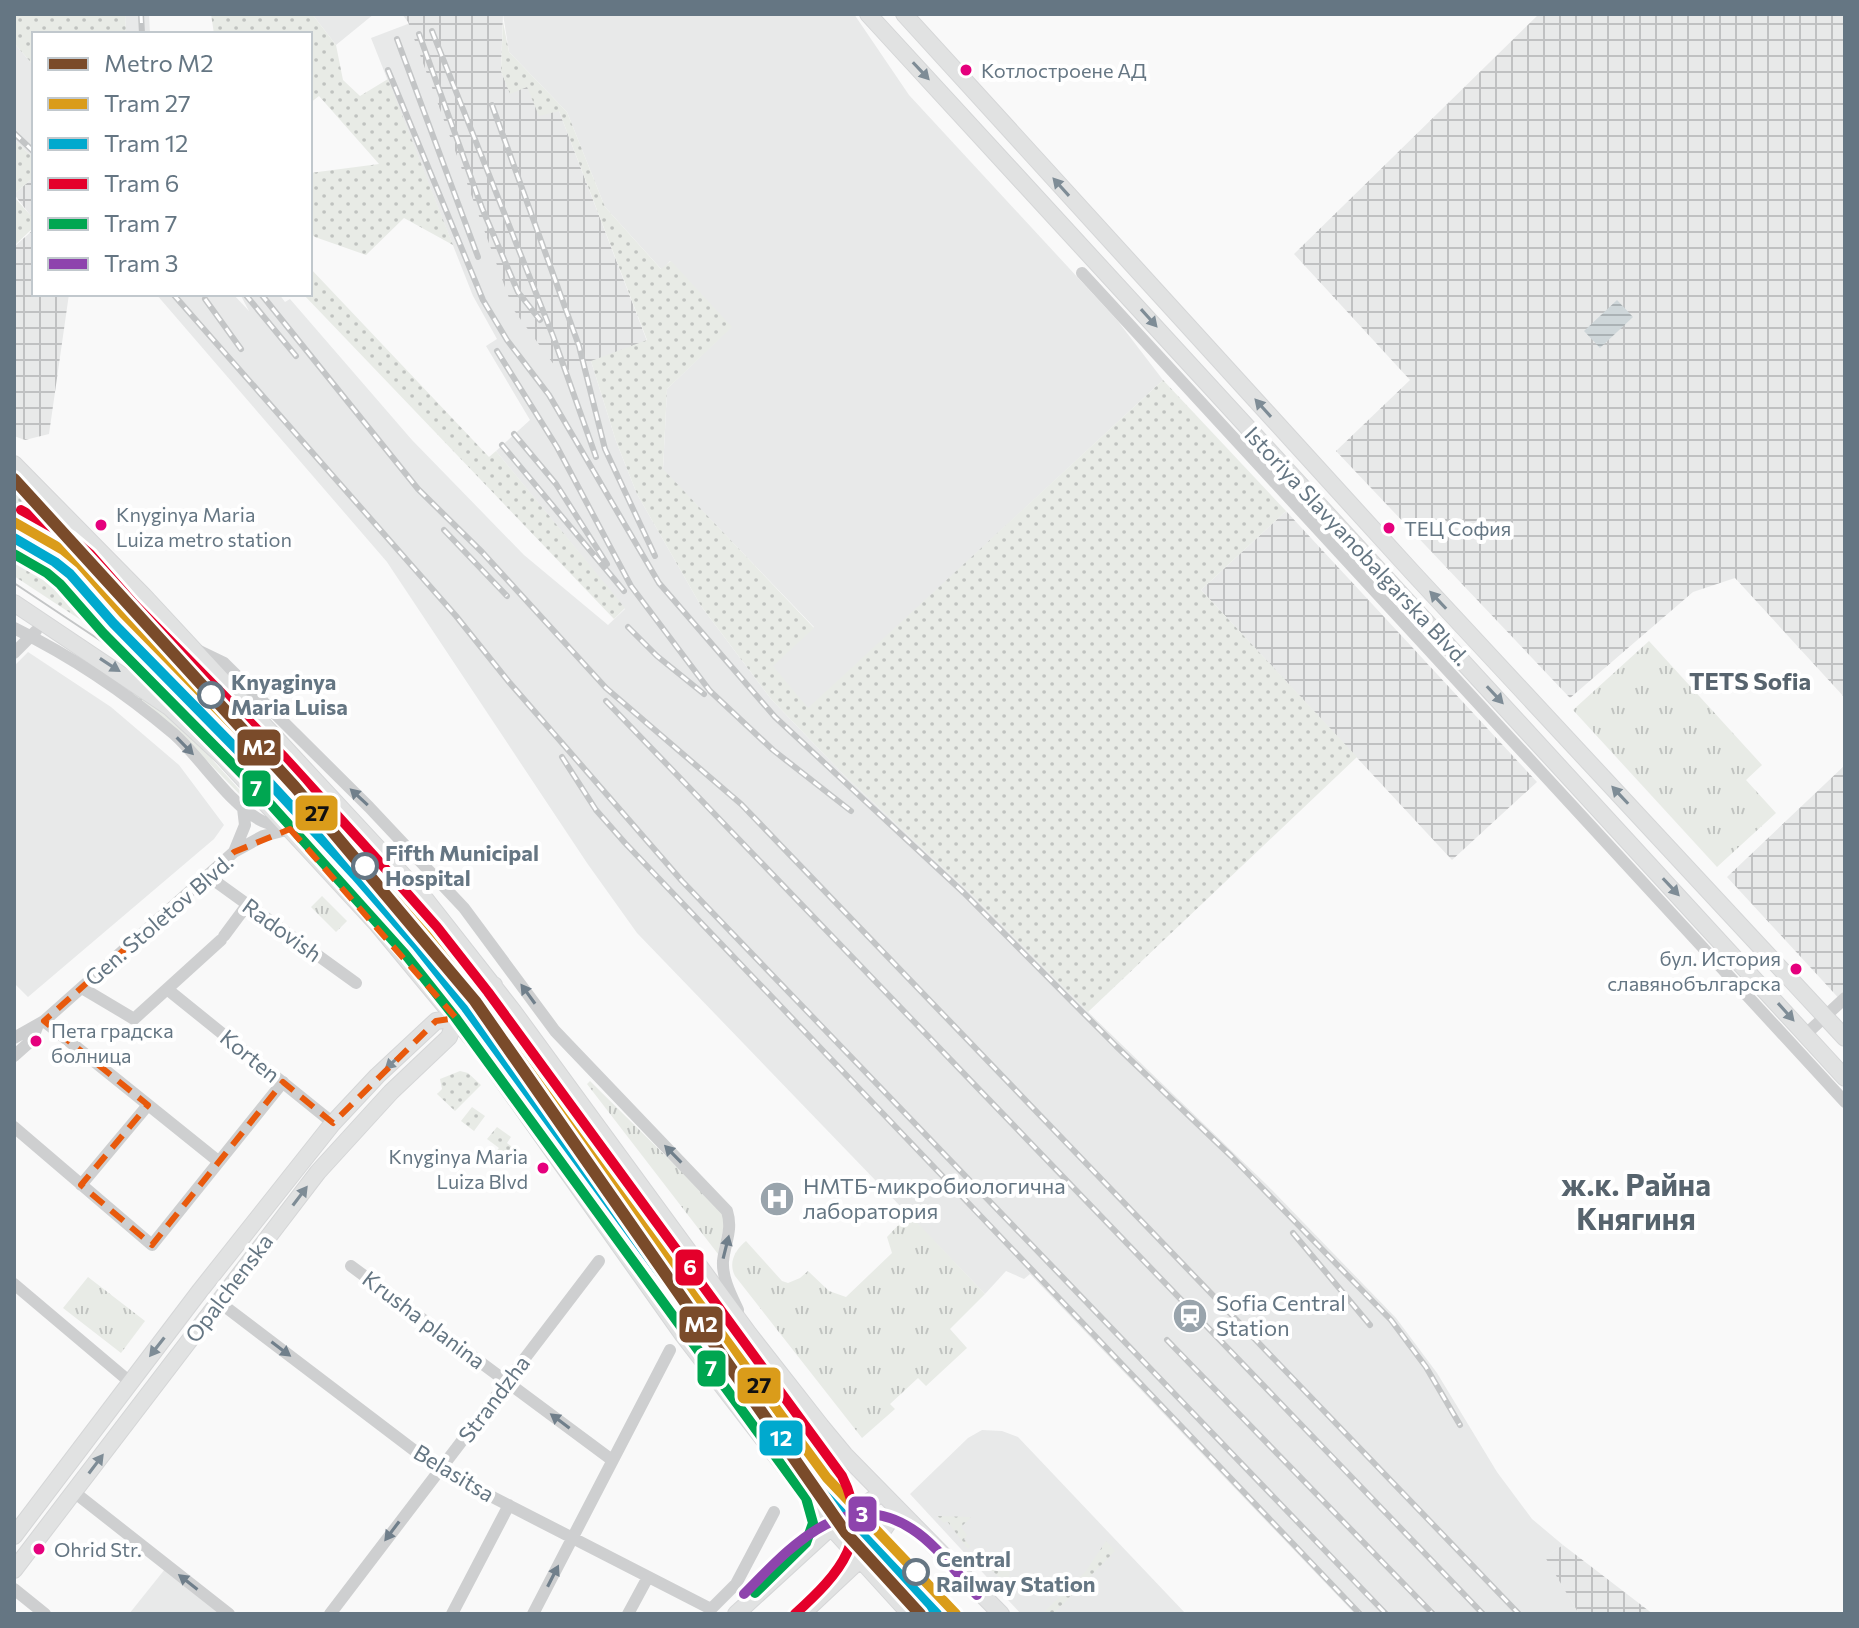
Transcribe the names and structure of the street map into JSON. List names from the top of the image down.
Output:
{
  "streets": {
    "main road": ["Istoriya Slavyanobalgarska Blvd.", "Opalchenska"],
    "street": [
      "Gen. Stoletov Blvd.",
      "Radovish",
      "Korten",
      "Krusha planina",
      "Strandzha",
      "Belasitsa"
    ]
  },
  "crossings": [
    ["Gen. Stoletov Blvd.", "Radovish"],
    ["Korten", "Opalchenska"],
    ["Opalchenska", "Belasitsa"],
    ["Krusha planina", "Strandzha"],
    ["Strandzha", "Belasitsa"]
  ],
  "one_way": ["Krusha planina", "Belasitsa"],
  "districts": ["TETS Sofia", "ж.к. Райна Княгиня"],
  "places": {
    "other": [
      "Котлостроене АД",
      "Knyginya Maria Luiza metro station",
      "ТЕЦ София",
      "Knyaginya Maria Luisa",
      "Fifth Municipal Hospital",
      "бул. История славянобългарска",
      "Пета градска болница",
      "Knyginya Maria Luiza Blvd",
      "Ohrid Str.",
      "Central Railway Station"
    ],
    "hospital": ["НМТБ-микробиологична лаборатория"],
    "station": ["Sofia Central Station"]
  },
  "lines": [
    "metro line M2",
    "tram line 6",
    "tram line 27",
    "tram line 12",
    "tram line 7",
    "tram line 3"
  ],
  "legend": [
    "Metro M2",
    "Tram 27",
    "Tram 12",
    "Tram 6",
    "Tram 7",
    "Tram 3"
  ]
}
